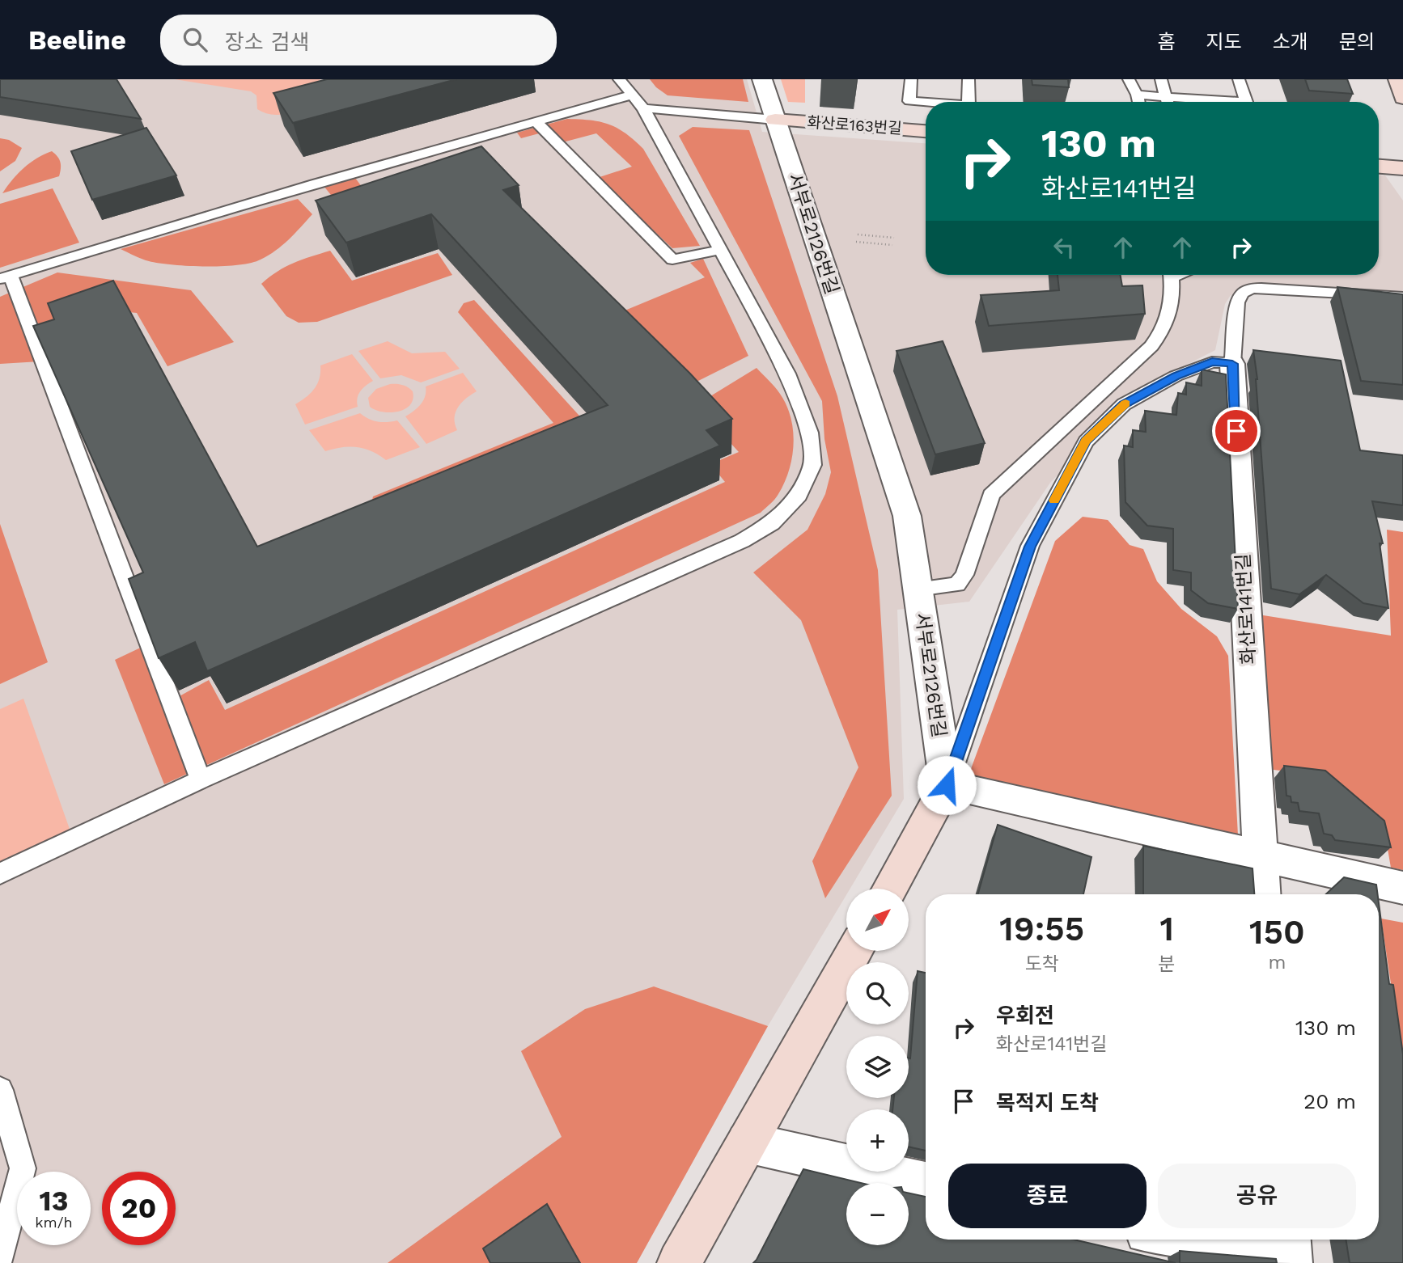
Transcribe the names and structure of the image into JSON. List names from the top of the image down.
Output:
{
  "streets": {
    "street": ["화산로163번길", "서부로2126번길", "화산로141번길"]
  },
  "crossings": [
    ["화산로163번길", "서부로2126번길"],
    ["서부로2126번길", "화산로141번길"]
  ],
  "north": "top right",
  "page": {
    "header": "Beeline",
    "search": "장소 검색",
    "nav": [
      "홈",
      "지도",
      "소개",
      "문의"
    ],
    "turn": ["130 m", "화산로141번길"],
    "map_buttons": ["+", "−"],
    "eta": [
      "19:55",
      "도착",
      "1",
      "분",
      "150",
      "m"
    ],
    "list": [
      {
        "name": "우회전",
        "note": "화산로141번길",
        "value": "130 m"
      },
      {
        "name": "목적지 도착",
        "value": "20 m"
      }
    ],
    "buttons": ["종료", "공유"],
    "speed": "13 km/h",
    "limit": "20"
  }
}
